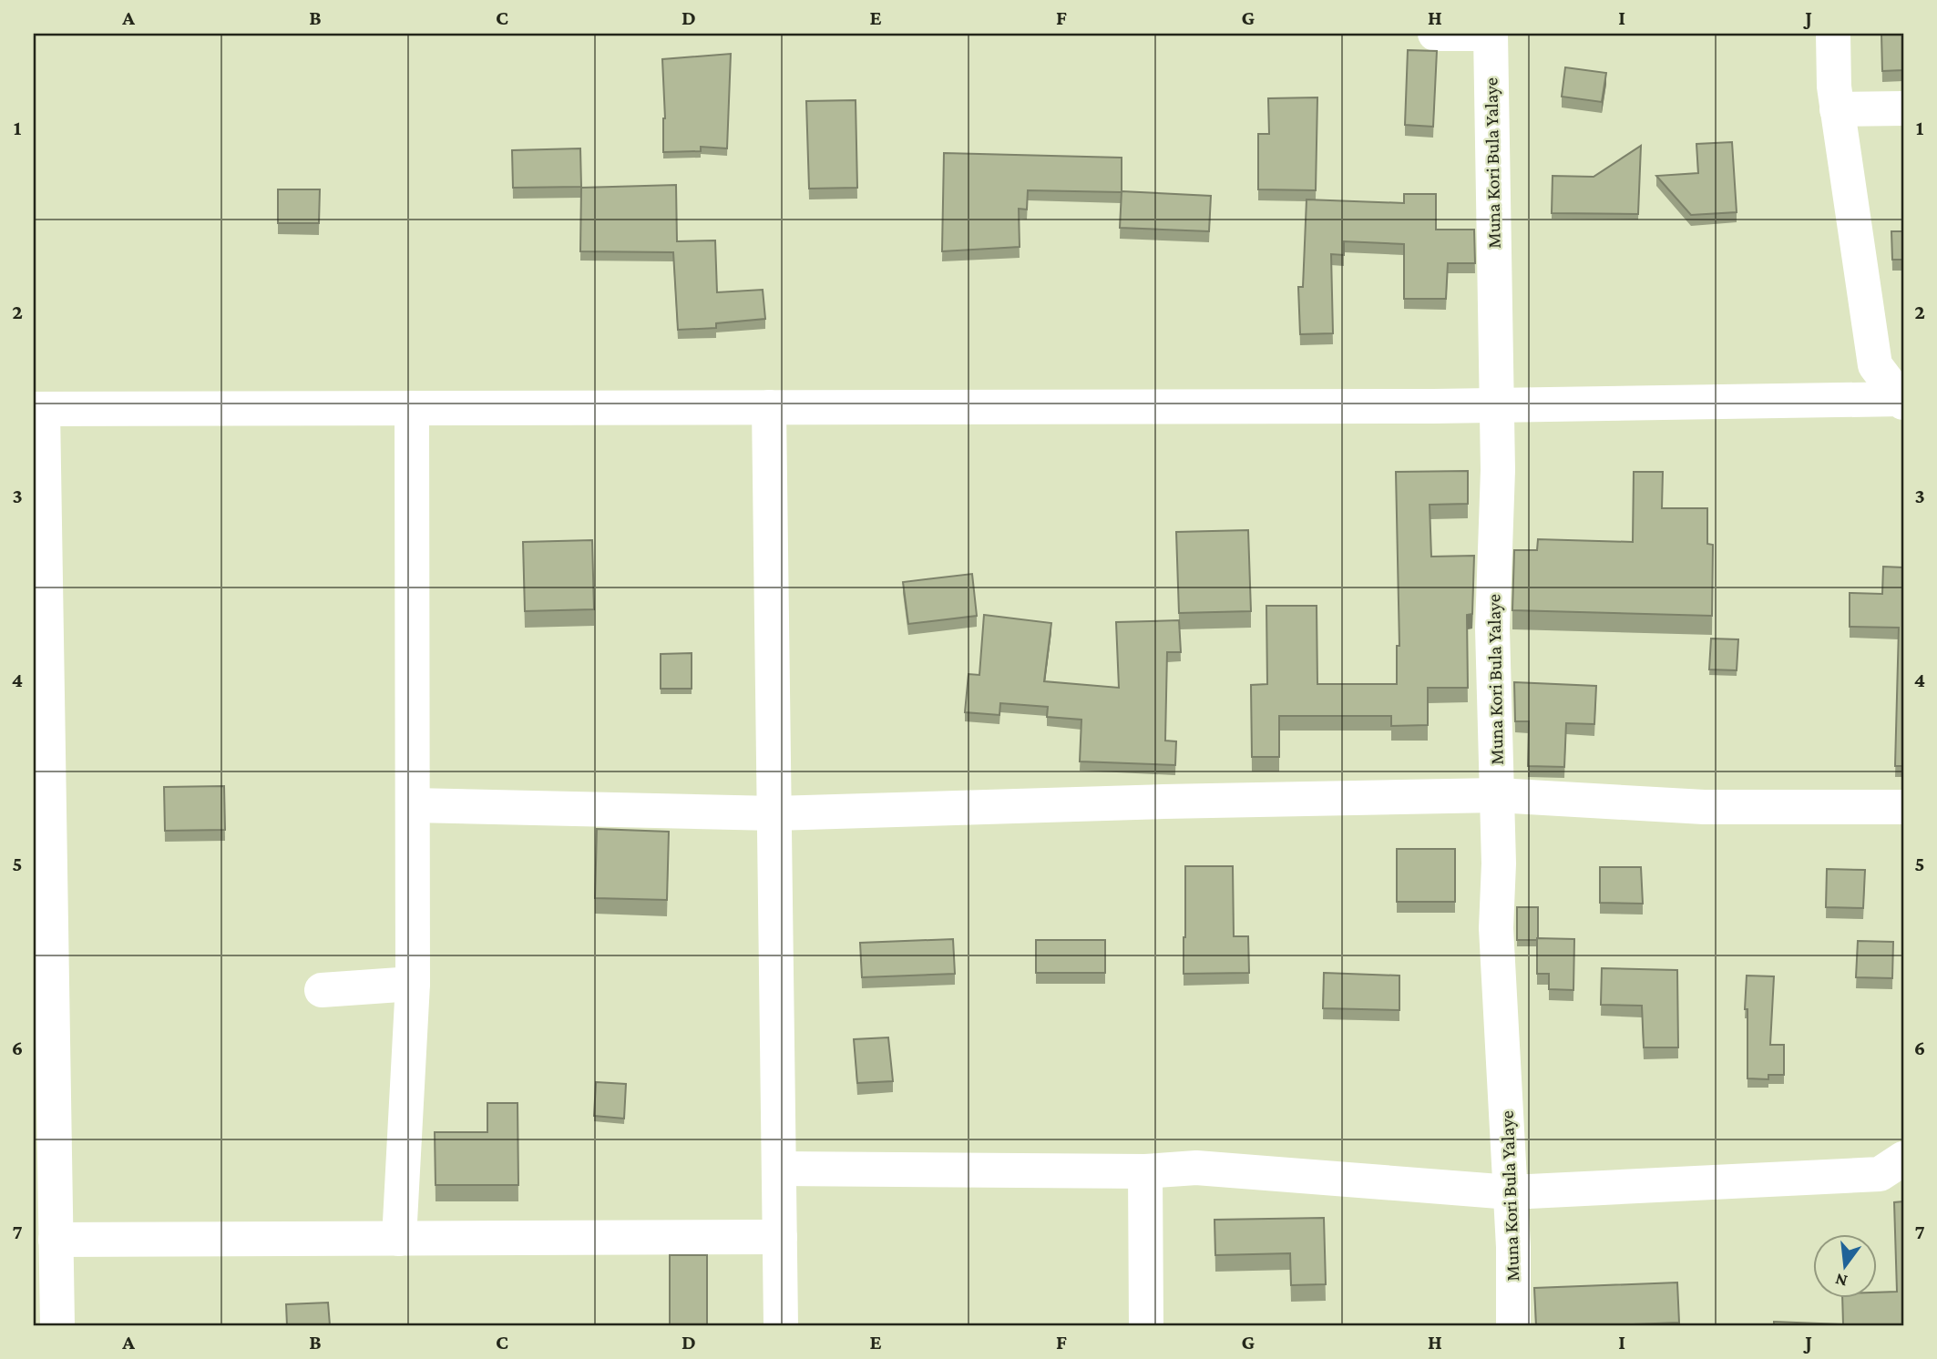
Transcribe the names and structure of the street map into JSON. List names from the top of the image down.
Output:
{
  "streets": {
    "street": ["Muna Kori Bula Yalaye"]
  },
  "north": "bottom",
  "grid": {
    "columns": [
      "A",
      "B",
      "C",
      "D",
      "E",
      "F",
      "G",
      "H",
      "I",
      "J"
    ],
    "rows": [
      "1",
      "2",
      "3",
      "4",
      "5",
      "6",
      "7"
    ]
  }
}
